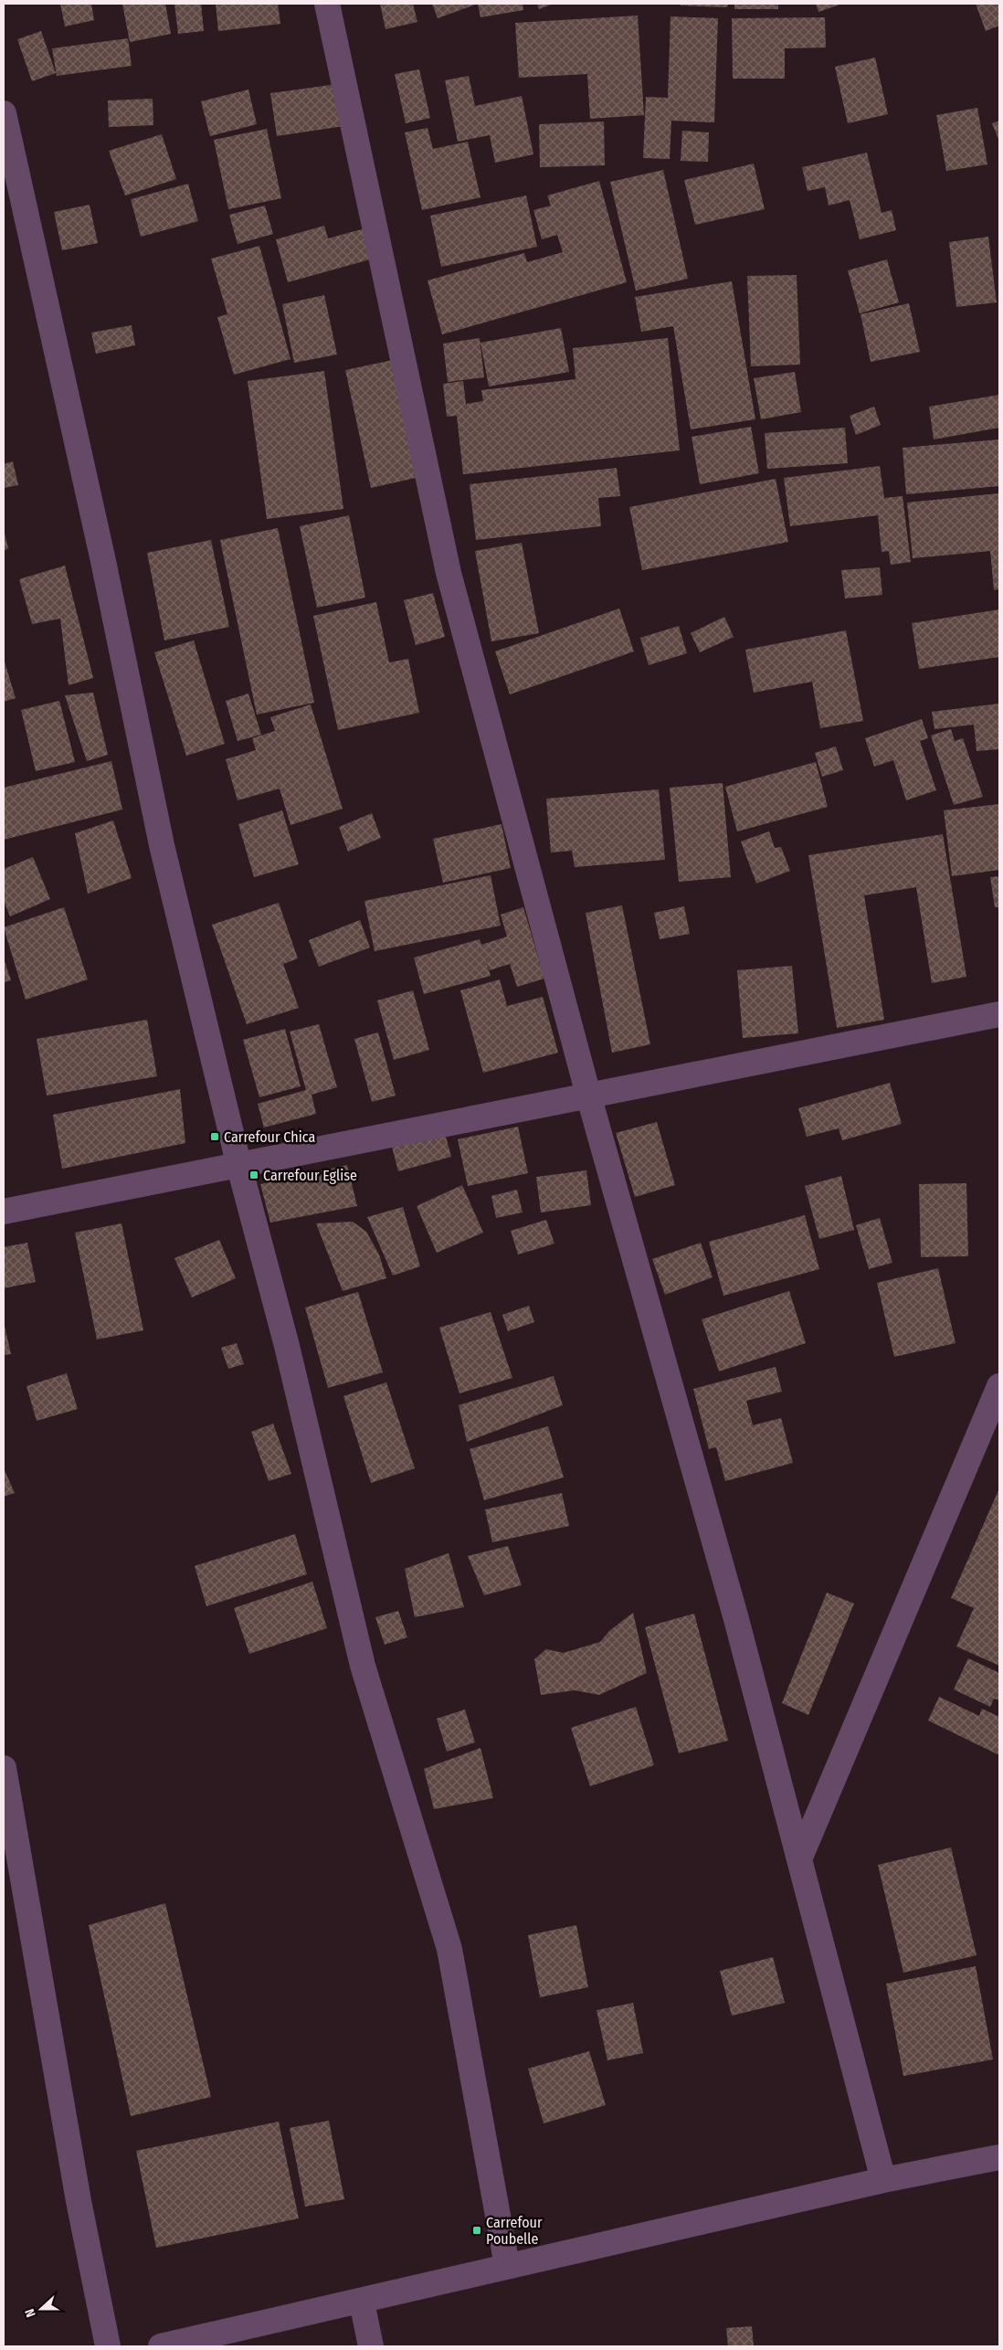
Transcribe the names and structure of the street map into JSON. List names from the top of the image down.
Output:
{
  "places": {
    "transit": ["Carrefour Chica", "Carrefour Eglise", "Carrefour Poubelle"]
  },
  "north": "left"
}
